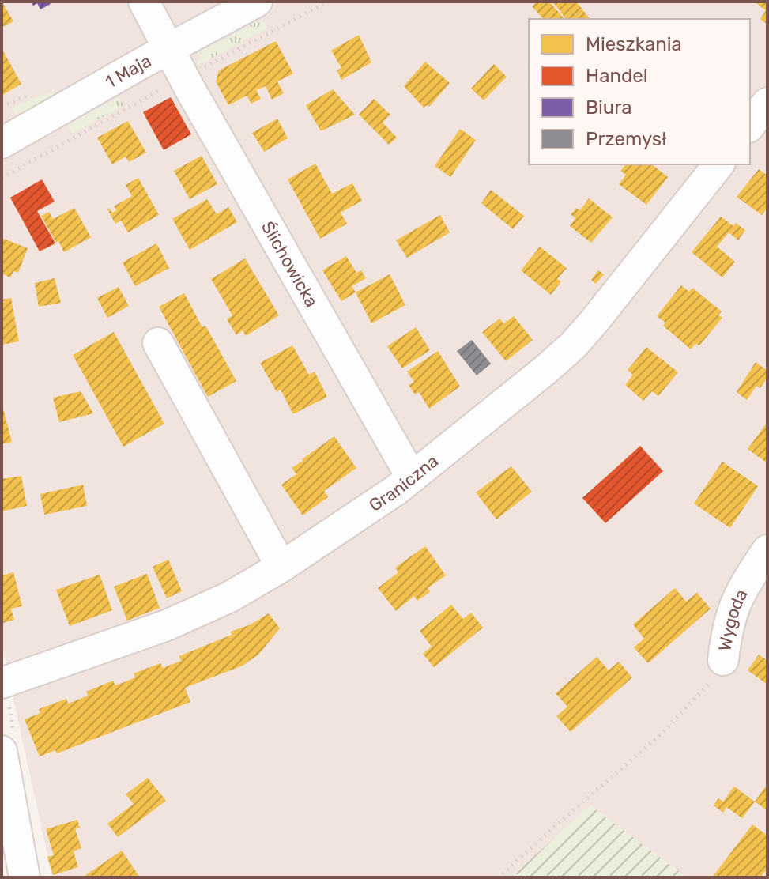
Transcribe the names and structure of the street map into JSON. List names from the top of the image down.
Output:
{
  "streets": {
    "street": [
      "1 Maja",
      "Ślichowicka",
      "Graniczna",
      "Wygoda"
    ]
  },
  "crossings": [
    ["1 Maja", "Ślichowicka"],
    ["Ślichowicka", "Graniczna"]
  ],
  "legend": [
    "Mieszkania",
    "Handel",
    "Biura",
    "Przemysł"
  ]
}
